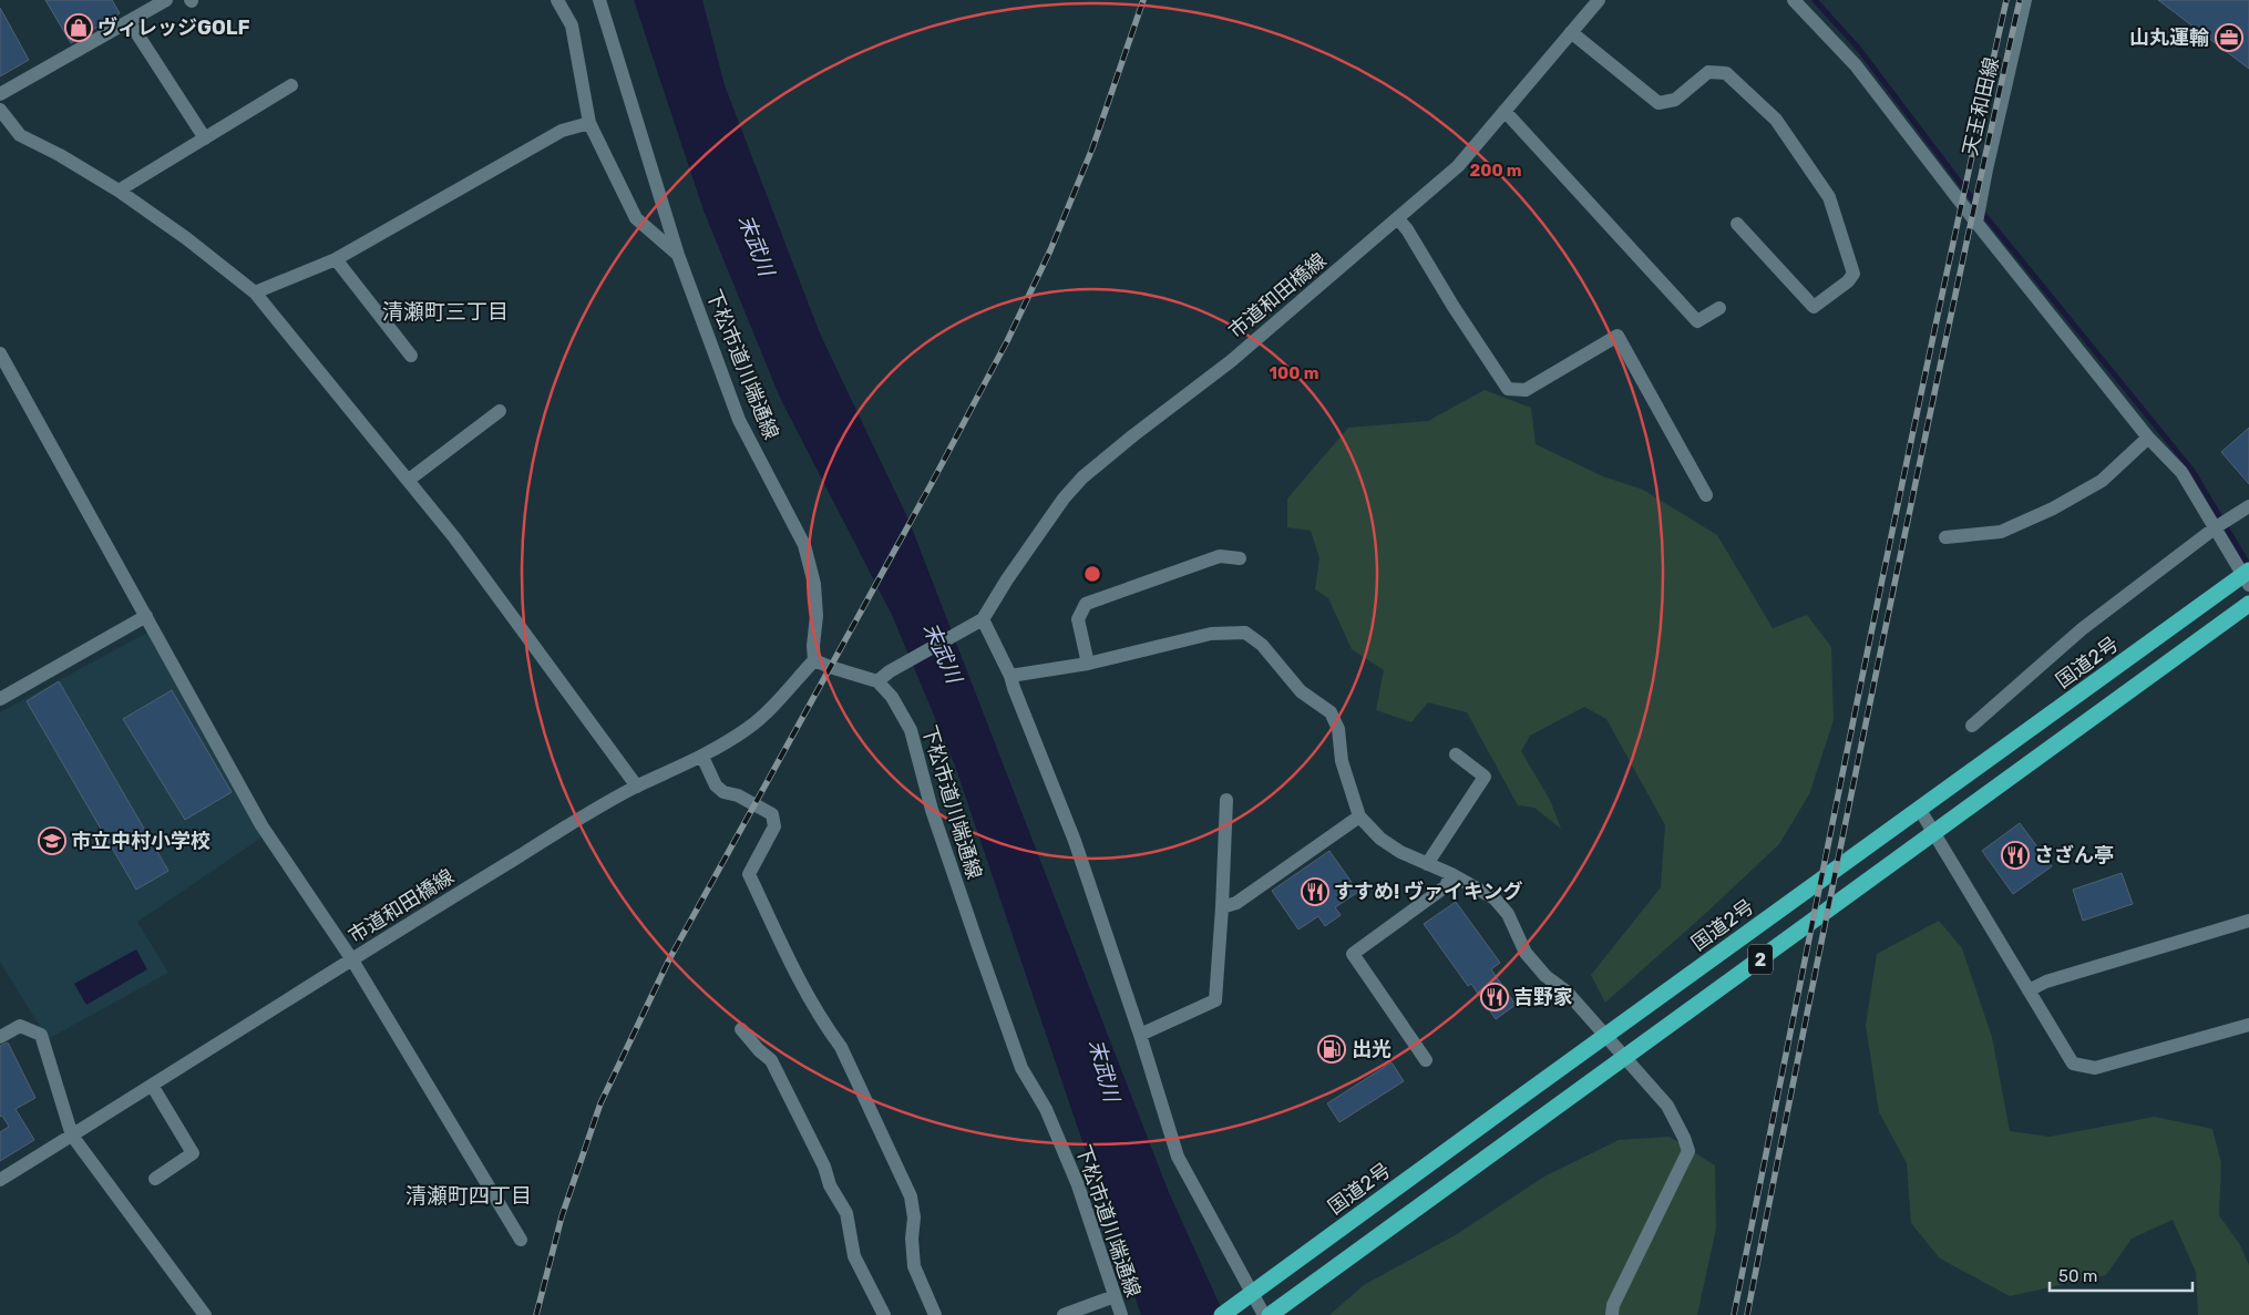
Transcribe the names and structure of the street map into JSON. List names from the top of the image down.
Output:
{
  "streets": {
    "highway": ["国道2号", "2"],
    "street": ["天王和田線", "市道和田橋線", "下松市道川端通線"]
  },
  "crossings": [
    ["市道和田橋線", "下松市道川端通線"]
  ],
  "districts": ["清瀬町三丁目", "清瀬町四丁目"],
  "water": ["末武川"],
  "places": {
    "shop": ["ヴィレッジGOLF"],
    "office": ["山丸運輸"],
    "school or university": ["市立中村小学校"],
    "restaurant": ["さざん亭", "すすめ! ヴァイキング", "吉野家"],
    "fuel station": ["出光"]
  },
  "scale_bar": "50 m",
  "rings": ["200 m", "100 m"]
}
